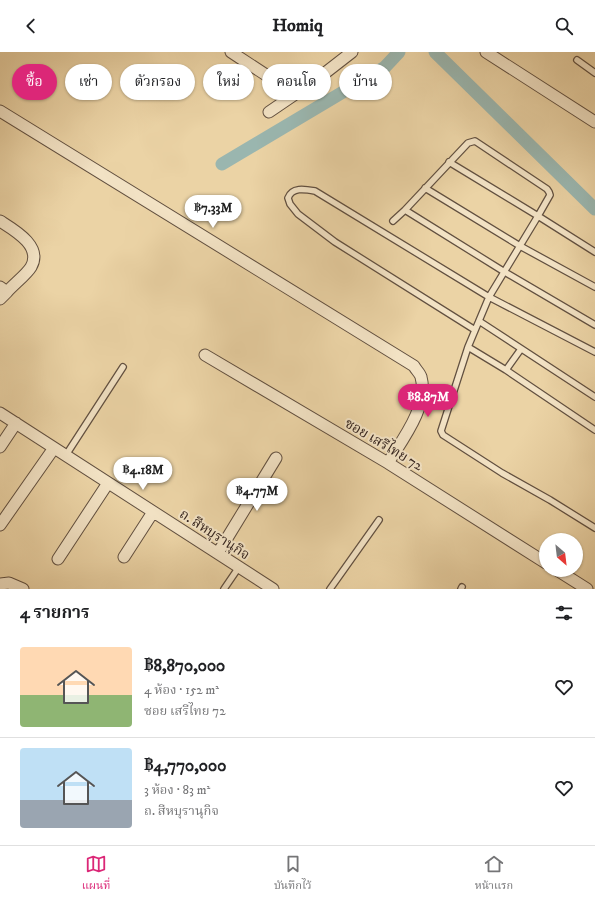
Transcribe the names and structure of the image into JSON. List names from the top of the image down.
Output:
{
  "streets": {
    "street": ["ซอย เสรีไทย 72", "ถ. สีหบุรานุกิจ"]
  },
  "north": "bottom right",
  "page": {
    "header": "Homiq",
    "chip": [
      "ซื้อ",
      "เช่า",
      "ตัวกรอง",
      "ใหม่",
      "คอนโด",
      "บ้าน"
    ],
    "price": [
      "฿7.33M",
      "฿8.87M",
      "฿4.18M",
      "฿4.77M"
    ],
    "heading": "4 รายการ",
    "list": [
      {
        "name": "฿8,870,000",
        "note": "4 ห้อง · 152 m² · ซอย เสรีไทย 72"
      },
      {
        "name": "฿4,770,000",
        "note": "3 ห้อง · 83 m² · ถ. สีหบุรานุกิจ"
      }
    ],
    "tabs": ["แผนที่", "บันทึกไว้", "หน้าแรก"]
  }
}
